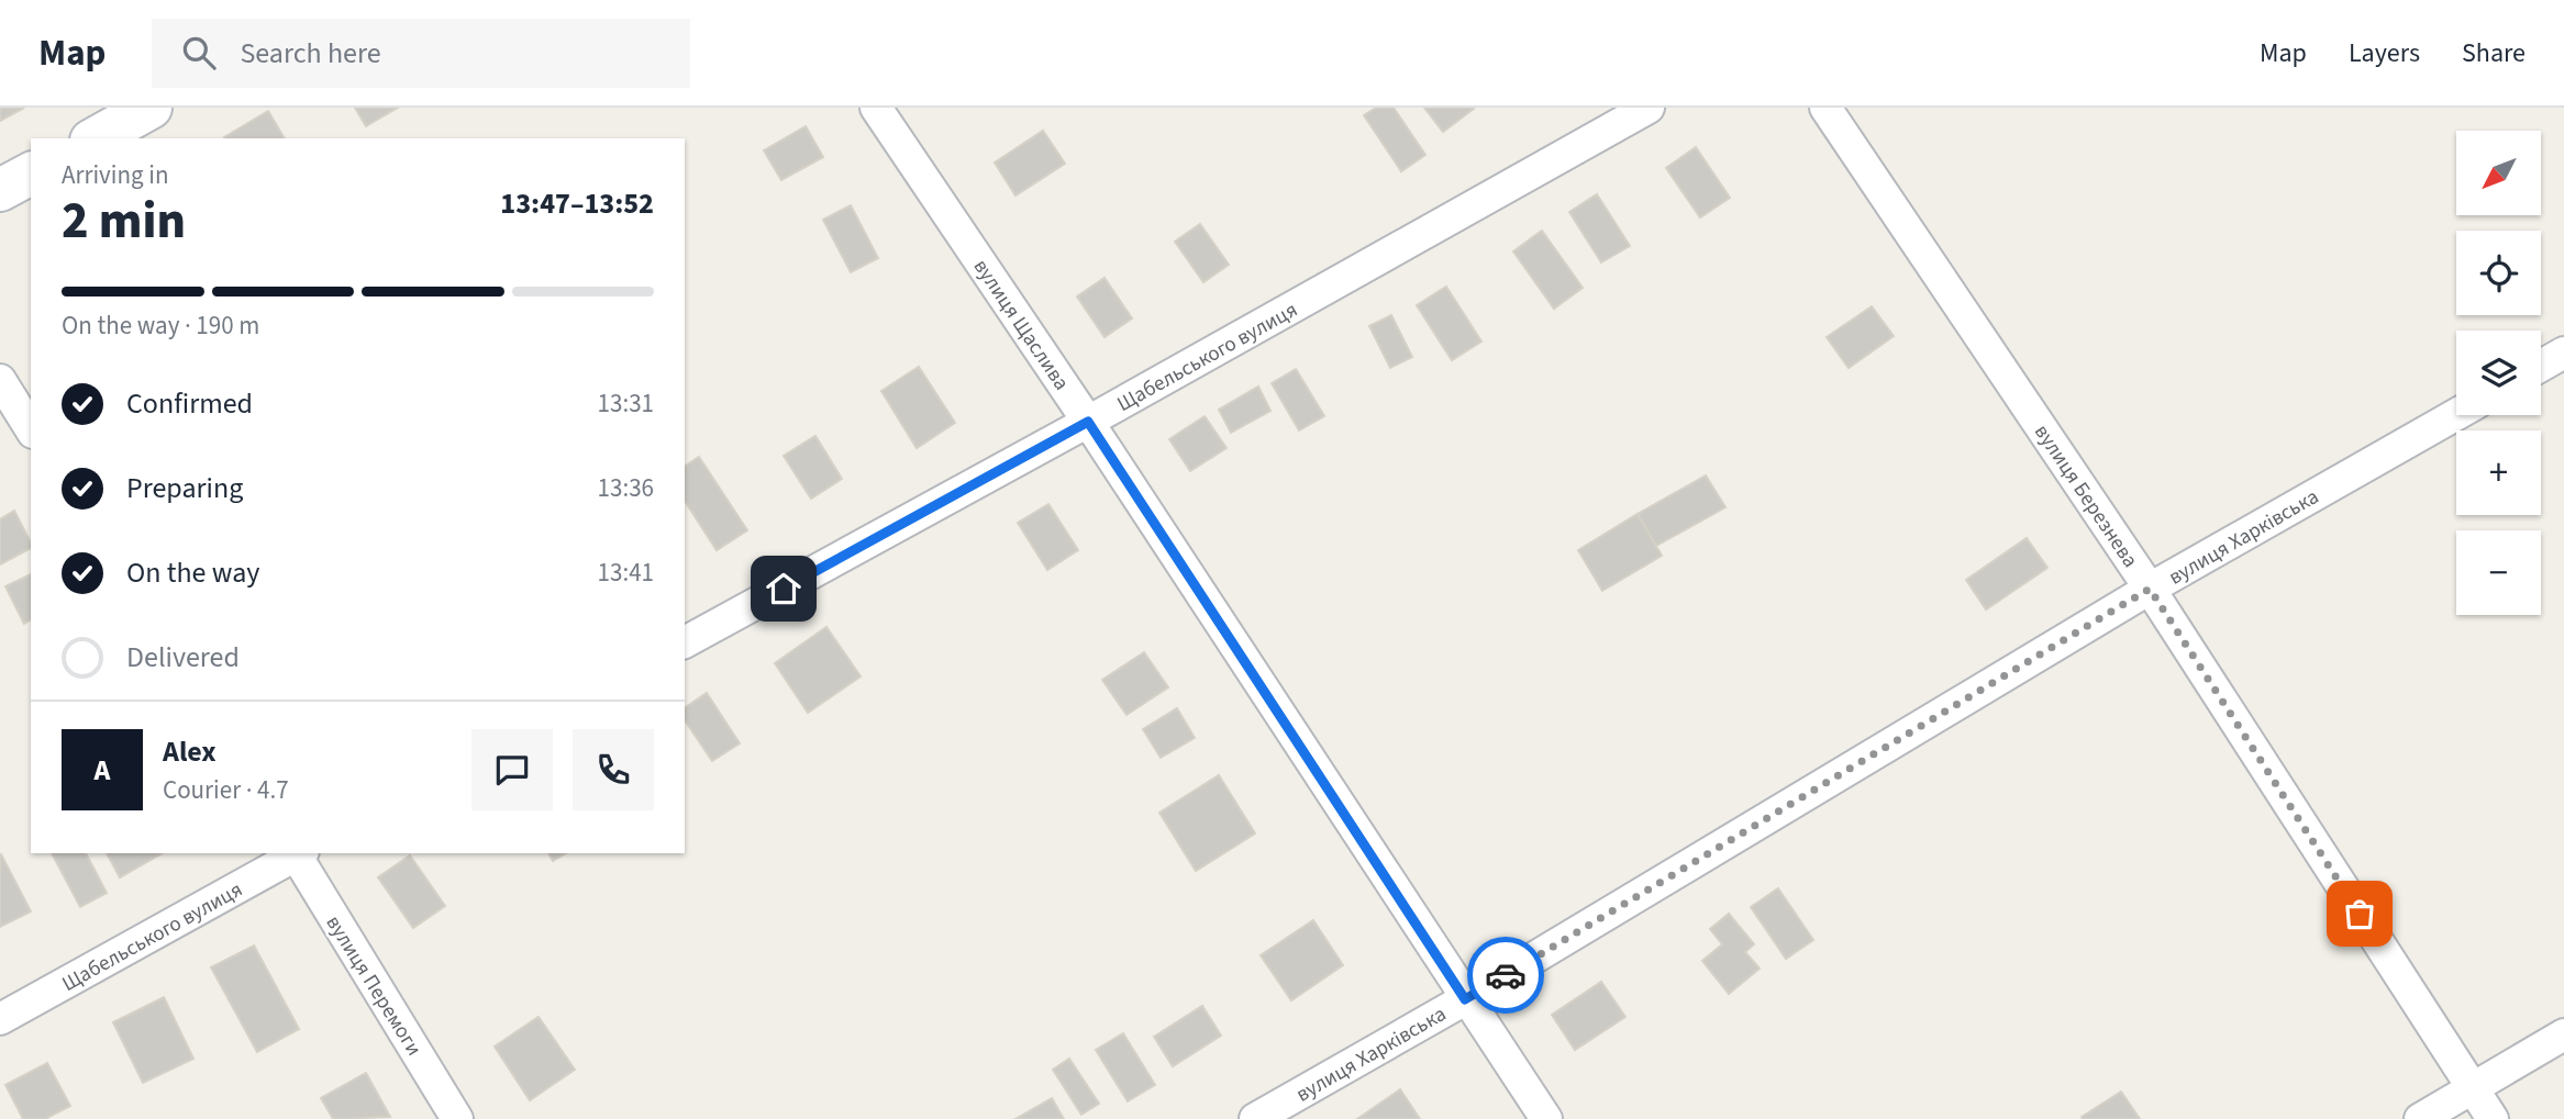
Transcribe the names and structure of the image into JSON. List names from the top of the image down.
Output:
{
  "streets": {
    "street": [
      "вулиця Щаслива",
      "Щабельського вулиця",
      "вулиця Березнева",
      "вулиця Харківська",
      "вулиця Перемоги"
    ]
  },
  "crossings": [
    ["вулиця Щаслива", "Щабельського вулиця"],
    ["вулиця Щаслива", "вулиця Харківська"],
    ["Щабельського вулиця", "вулиця Перемоги"],
    ["вулиця Березнева", "вулиця Харківська"]
  ],
  "north": "bottom left",
  "page": {
    "header": "Map",
    "search": "Search here",
    "nav": ["Map", "Layers", "Share"],
    "map_buttons": ["+", "−"],
    "heading": ["2 min", "Arriving in", "13:47–13:52"],
    "panel": ["Alex", "Courier · 4.7"],
    "bar": "On the way · 190 m",
    "list": [
      ["Confirmed", "13:31"],
      ["Preparing", "13:36"],
      ["On the way", "13:41"],
      "Delivered"
    ],
    "round": "A"
  }
}
